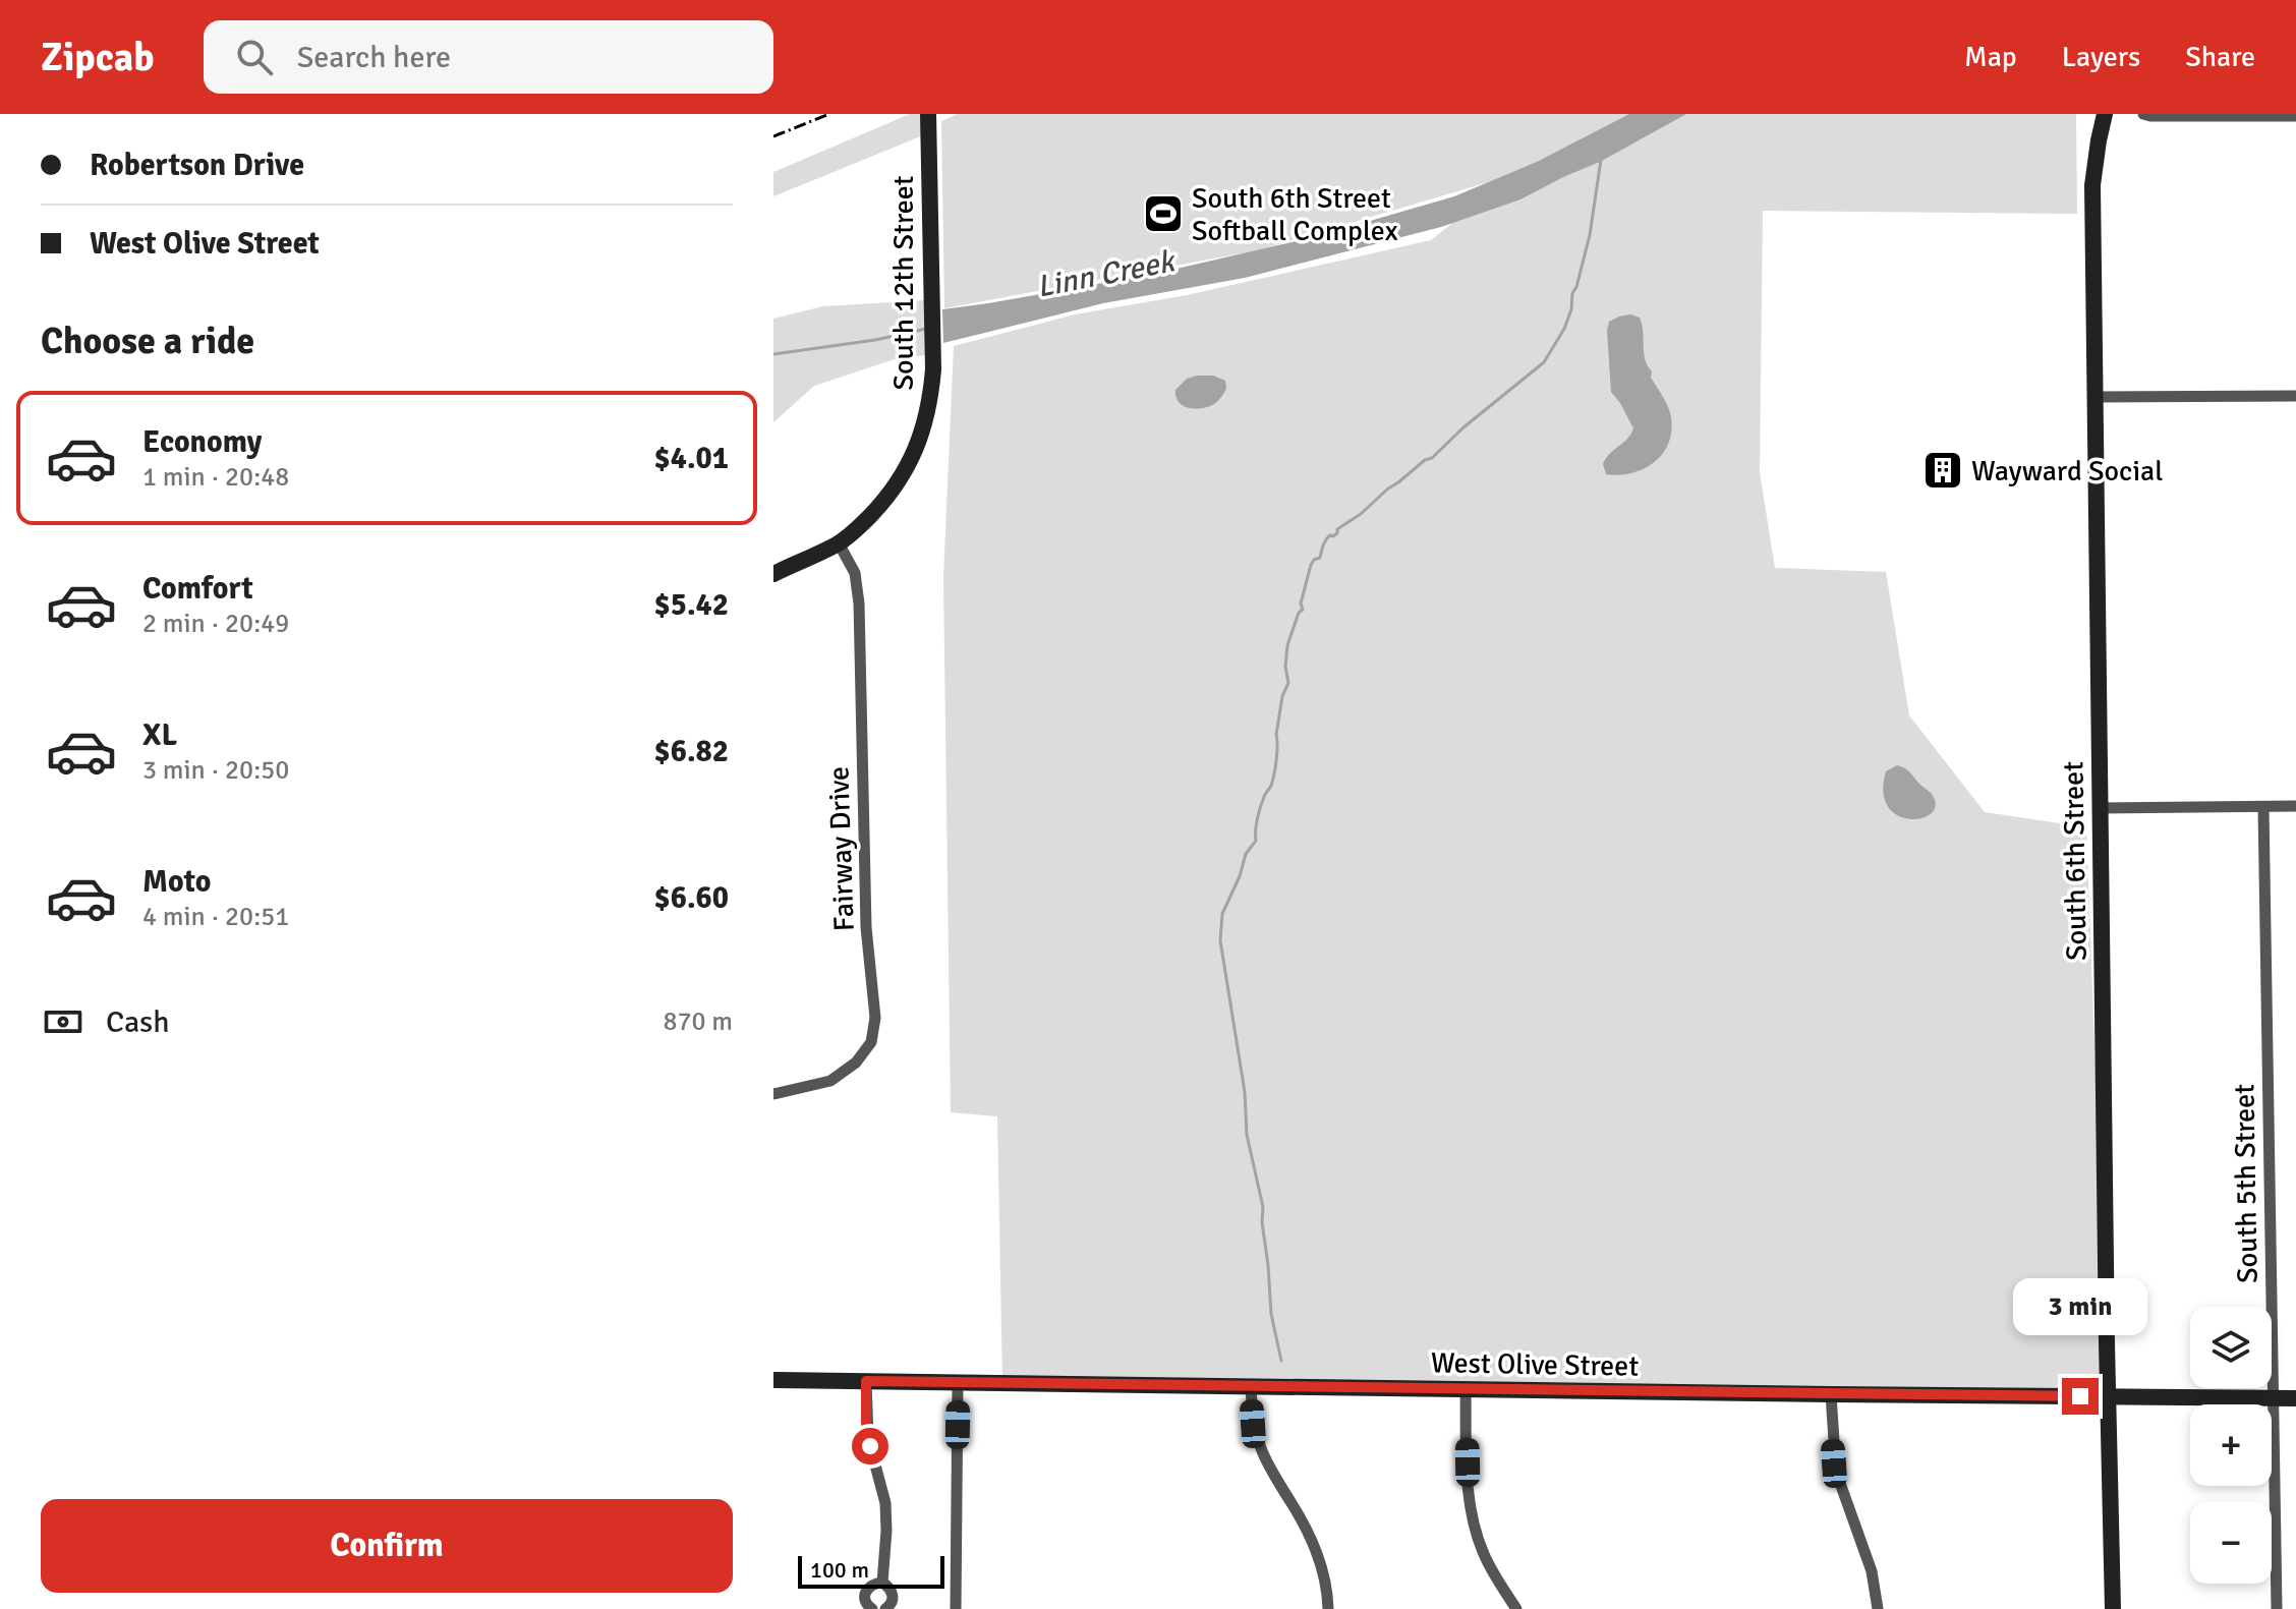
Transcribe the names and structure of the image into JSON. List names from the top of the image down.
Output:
{
  "streets": {
    "street": [
      "South 12th Street",
      "Fairway Drive",
      "South 6th Street",
      "South 5th Street",
      "West Olive Street"
    ]
  },
  "crossings": [
    ["South 12th Street", "Fairway Drive"],
    ["South 6th Street", "West Olive Street"],
    ["South 5th Street", "West Olive Street"]
  ],
  "water": ["Linn Creek"],
  "places": {
    "sports": ["South 6th Street Softball Complex"],
    "building": ["Wayward Social"]
  },
  "scale_bar": "100 m",
  "page": {
    "header": "Zipcab",
    "search": "Search here",
    "nav": ["Map", "Layers", "Share"],
    "banner": ["Robertson Drive", "West Olive Street"],
    "heading": "Choose a ride",
    "list": [
      {
        "name": "Economy",
        "note": "1 min · 20:48",
        "value": "$4.01"
      },
      {
        "name": "Comfort",
        "note": "2 min · 20:49",
        "value": "$5.42"
      },
      {
        "name": "XL",
        "note": "3 min · 20:50",
        "value": "$6.82"
      },
      {
        "name": "Moto",
        "note": "4 min · 20:51",
        "value": "$6.60"
      }
    ],
    "pay": ["Cash", "870 m"],
    "bubble": "3 min",
    "map_buttons": ["+", "−"],
    "buttons": "Confirm",
    "scale": "100 m"
  }
}
